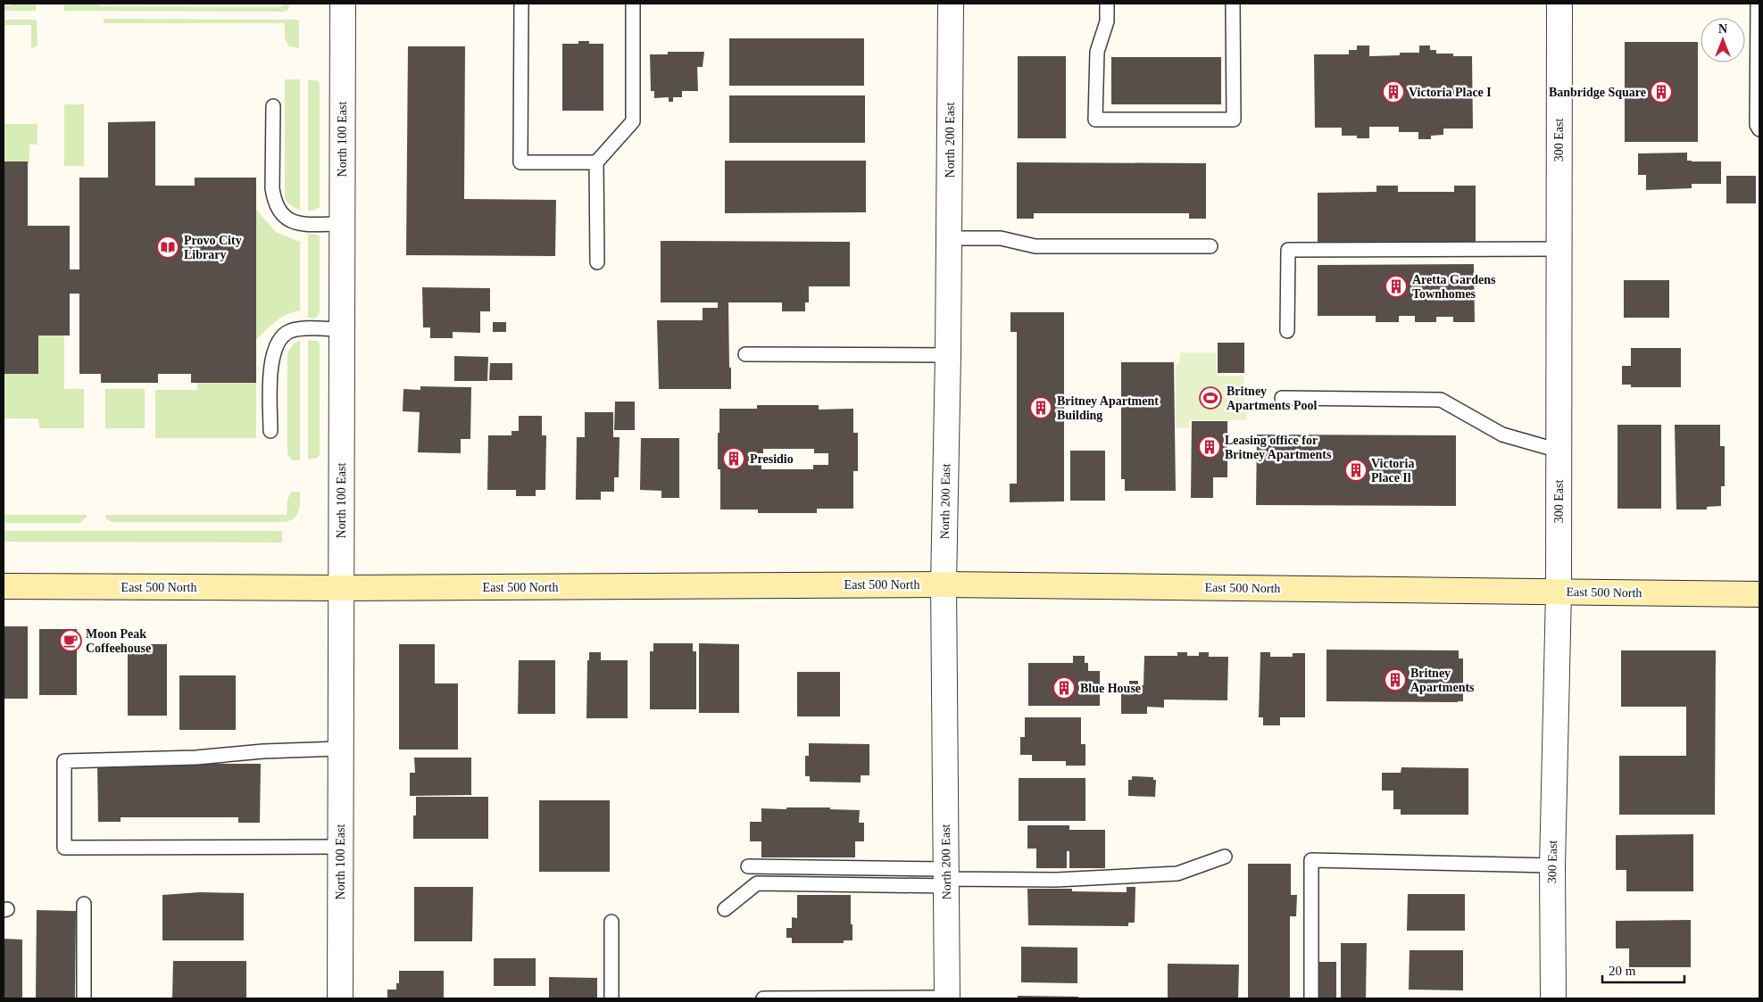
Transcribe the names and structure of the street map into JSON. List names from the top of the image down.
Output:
{
  "streets": {
    "street": [
      "North 100 East",
      "North 200 East",
      "300 East",
      "East 500 North"
    ]
  },
  "crossings": [
    ["North 100 East", "East 500 North"],
    ["North 200 East", "East 500 North"],
    ["300 East", "East 500 North"]
  ],
  "places": {
    "building": [
      "Victoria Place I",
      "Banbridge Square",
      "Aretta Gardens Townhomes",
      "Britney Apartment Building",
      "Leasing office for Britney Apartments",
      "Presidio",
      "Victoria Place Il",
      "Britney Apartments",
      "Blue House"
    ],
    "library": ["Provo City Library"],
    "sports": ["Britney Apartments Pool"],
    "cafe": ["Moon Peak Coffeehouse"]
  },
  "scale_bar": "20 m",
  "north": "top"
}
